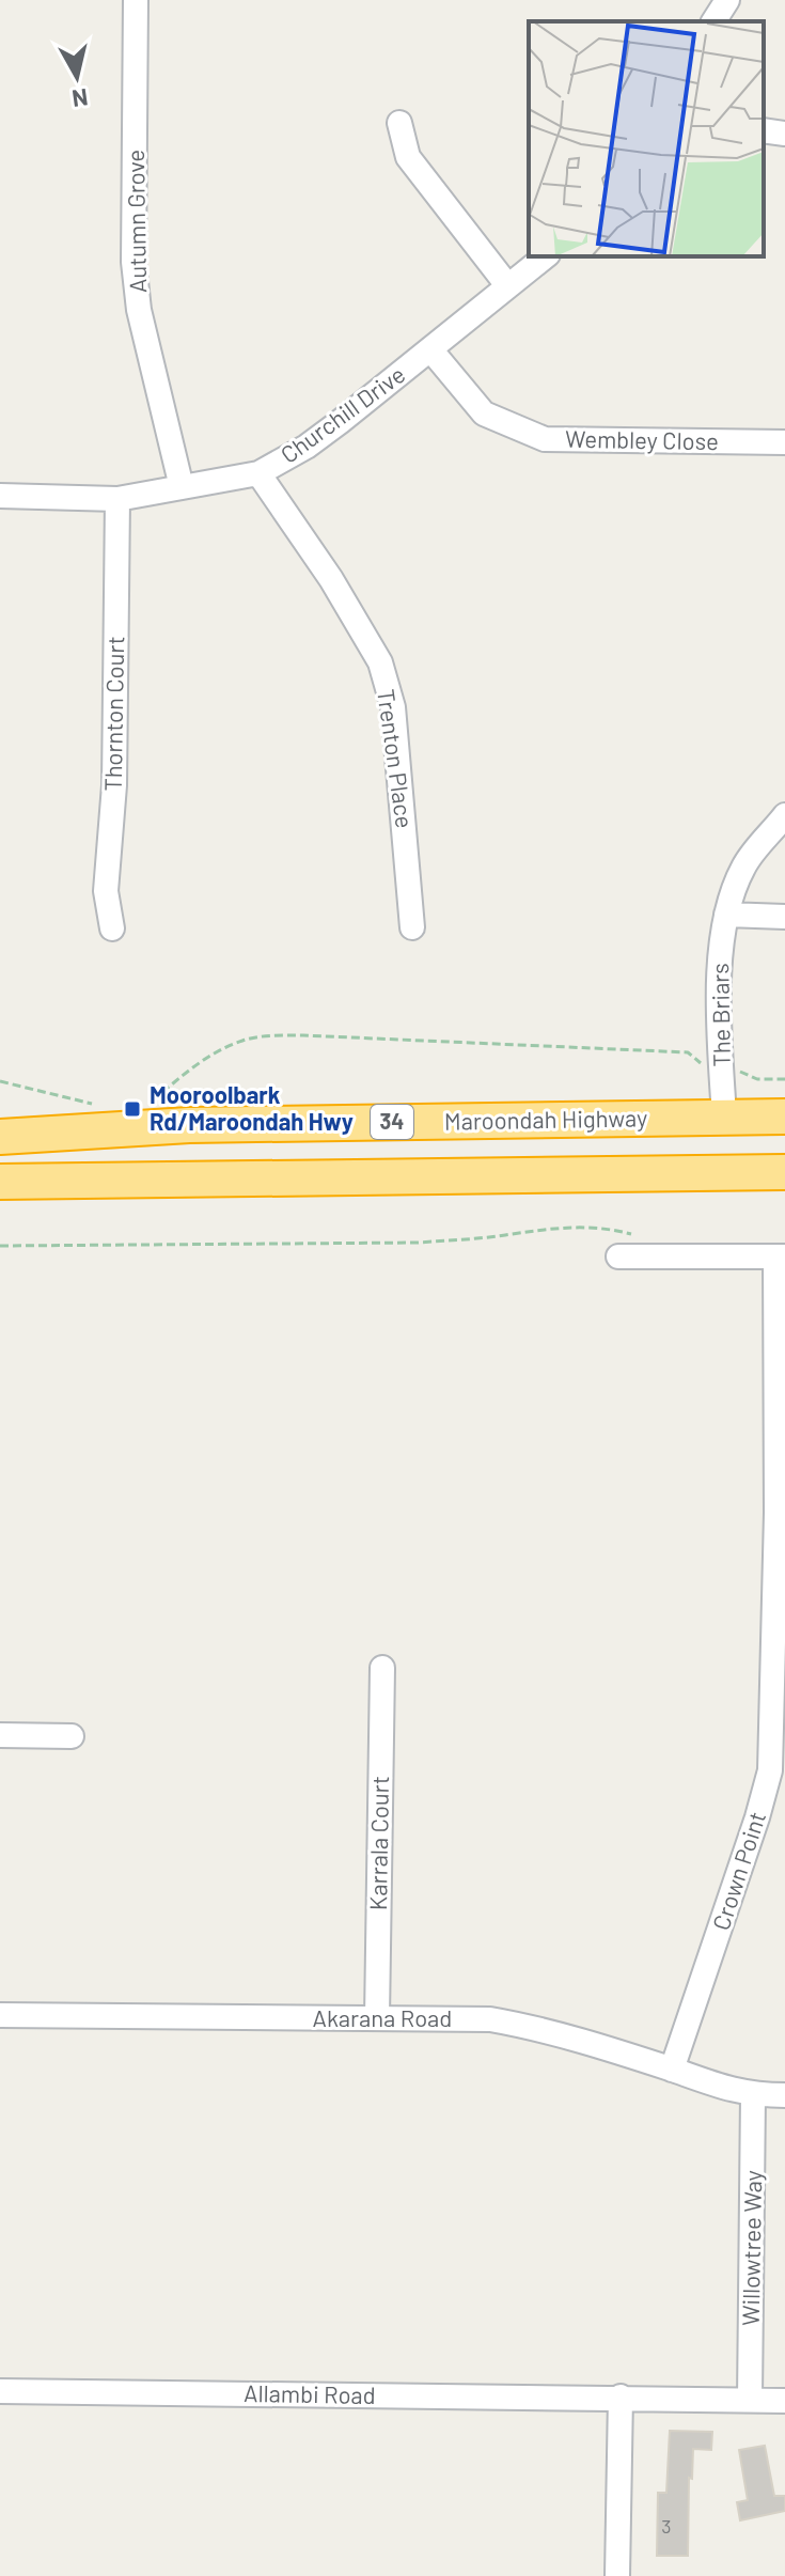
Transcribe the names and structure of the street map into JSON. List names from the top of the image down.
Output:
{
  "streets": {
    "highway": ["Maroondah Highway", "34"],
    "street": [
      "Autumn Grove",
      "Churchill Drive",
      "Wembley Close",
      "Thornton Court",
      "Trenton Place",
      "The Briars",
      "Karrala Court",
      "Crown Point",
      "Akarana Road",
      "Willowtree Way",
      "Allambi Road"
    ]
  },
  "crossings": [
    ["Autumn Grove", "Churchill Drive"],
    ["Churchill Drive", "Wembley Close"],
    ["Churchill Drive", "Thornton Court"],
    ["Churchill Drive", "Trenton Place"],
    ["The Briars", "Maroondah Highway"],
    ["Karrala Court", "Akarana Road"],
    ["Crown Point", "Akarana Road"],
    ["Akarana Road", "Willowtree Way"],
    ["Willowtree Way", "Allambi Road"]
  ],
  "places": {
    "transit": ["Mooroolbark Rd/Maroondah Hwy"]
  },
  "house_numbers": ["3"],
  "north": "bottom"
}
